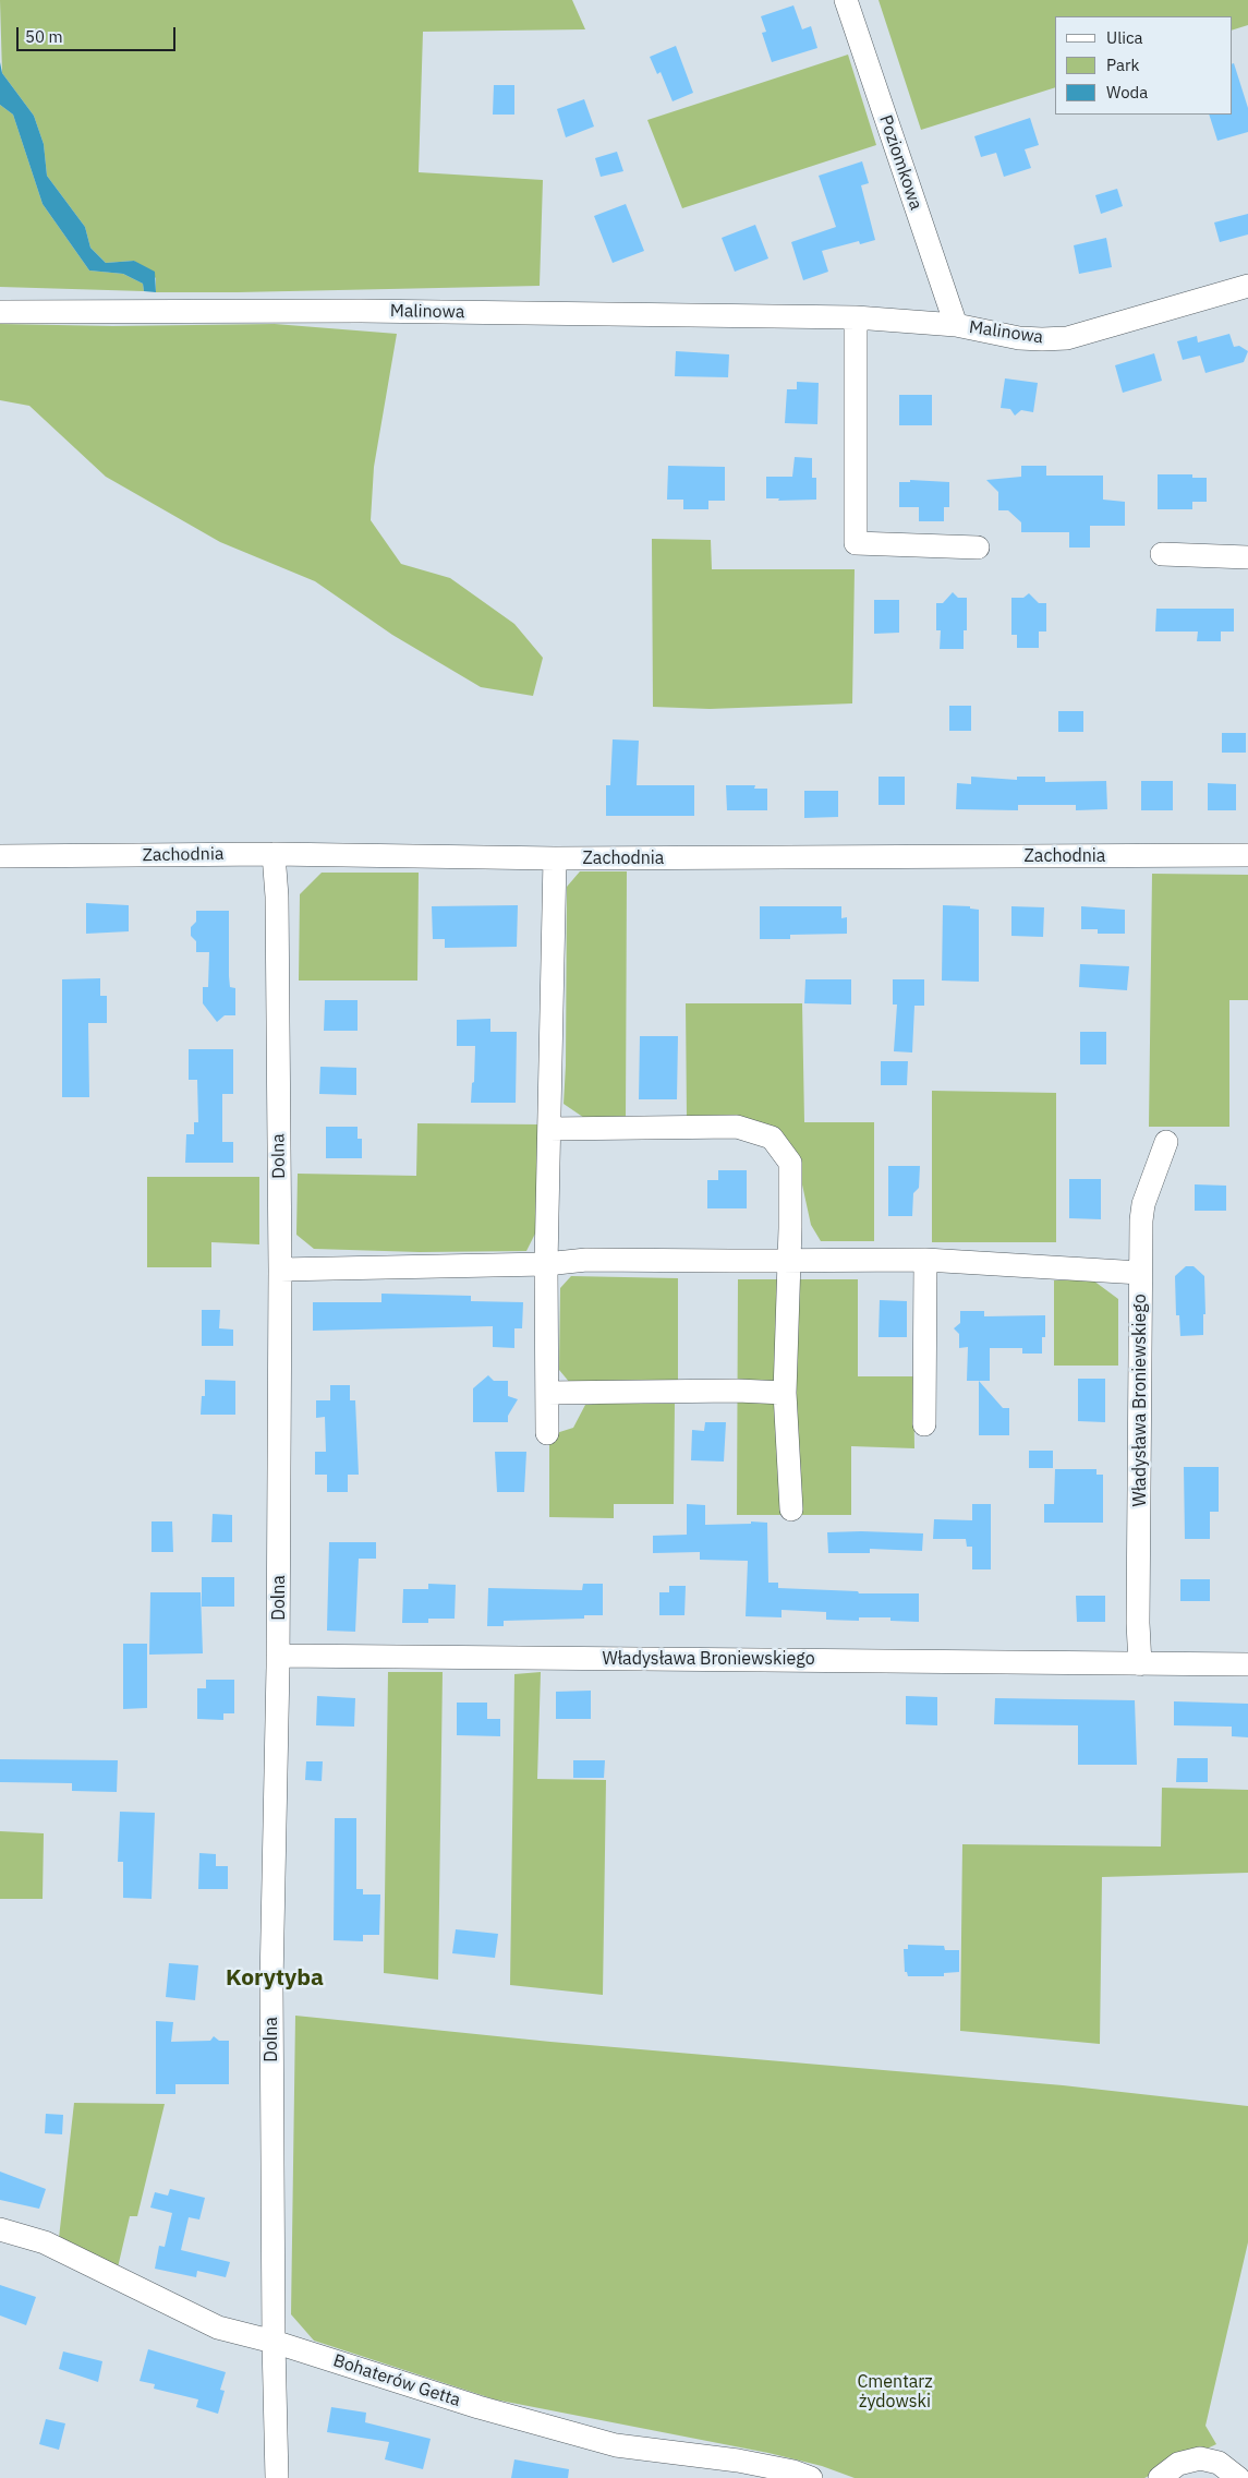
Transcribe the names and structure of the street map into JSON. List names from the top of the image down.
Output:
{
  "streets": {
    "street": [
      "Poziomkowa",
      "Malinowa",
      "Zachodnia",
      "Dolna",
      "Władysława Broniewskiego",
      "Bohaterów Getta"
    ]
  },
  "crossings": [
    ["Poziomkowa", "Malinowa"],
    ["Zachodnia", "Dolna"],
    ["Dolna", "Władysława Broniewskiego"],
    ["Dolna", "Bohaterów Getta"]
  ],
  "districts": ["Korytyba"],
  "parks": ["Cmentarz żydowski"],
  "legend": ["Ulica", "Park", "Woda"],
  "scale_bar": "50 m"
}
